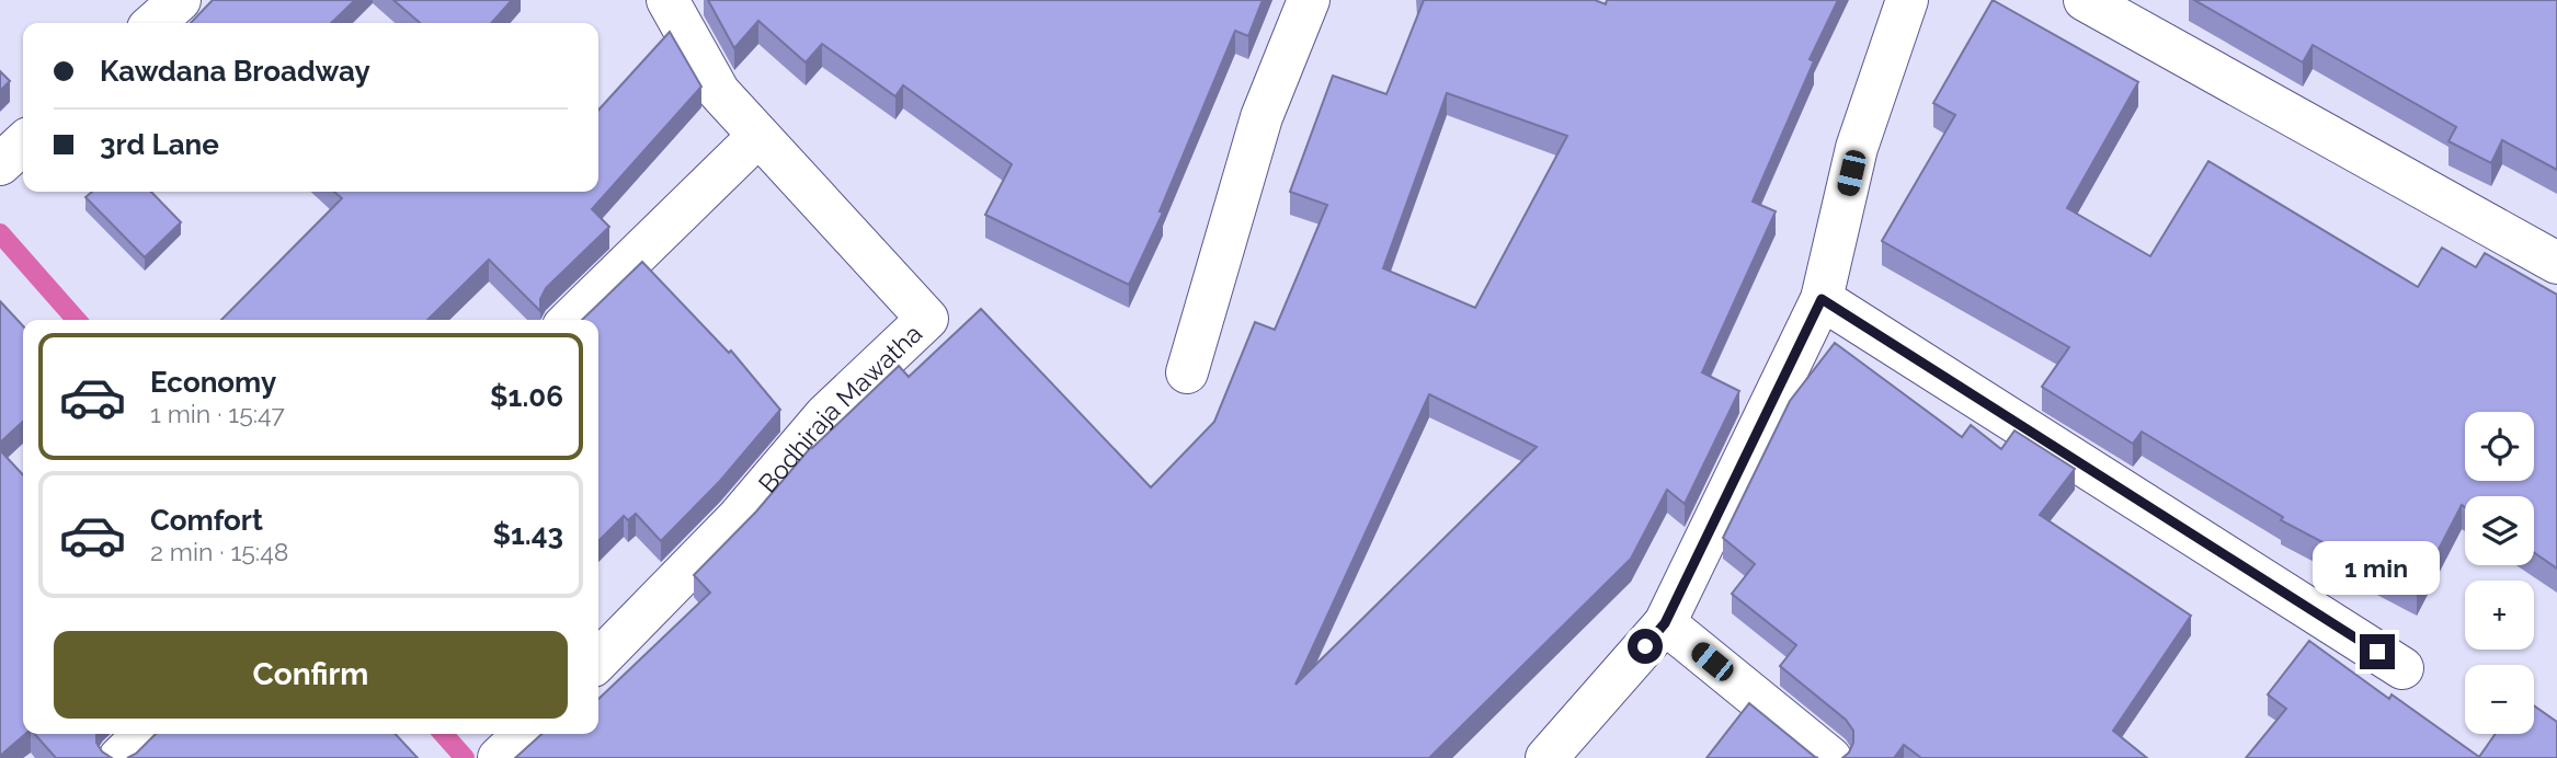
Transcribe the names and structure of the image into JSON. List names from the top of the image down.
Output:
{
  "streets": {
    "street": ["Bodhiraja Mawatha"]
  },
  "page": {
    "banner": ["Kawdana Broadway", "3rd Lane"],
    "list": [
      {
        "name": "Economy",
        "note": "1 min · 15:47",
        "value": "$1.06"
      },
      {
        "name": "Comfort",
        "note": "2 min · 15:48",
        "value": "$1.43"
      }
    ],
    "map_buttons": ["+", "−"],
    "bubble": "1 min",
    "buttons": "Confirm"
  }
}
